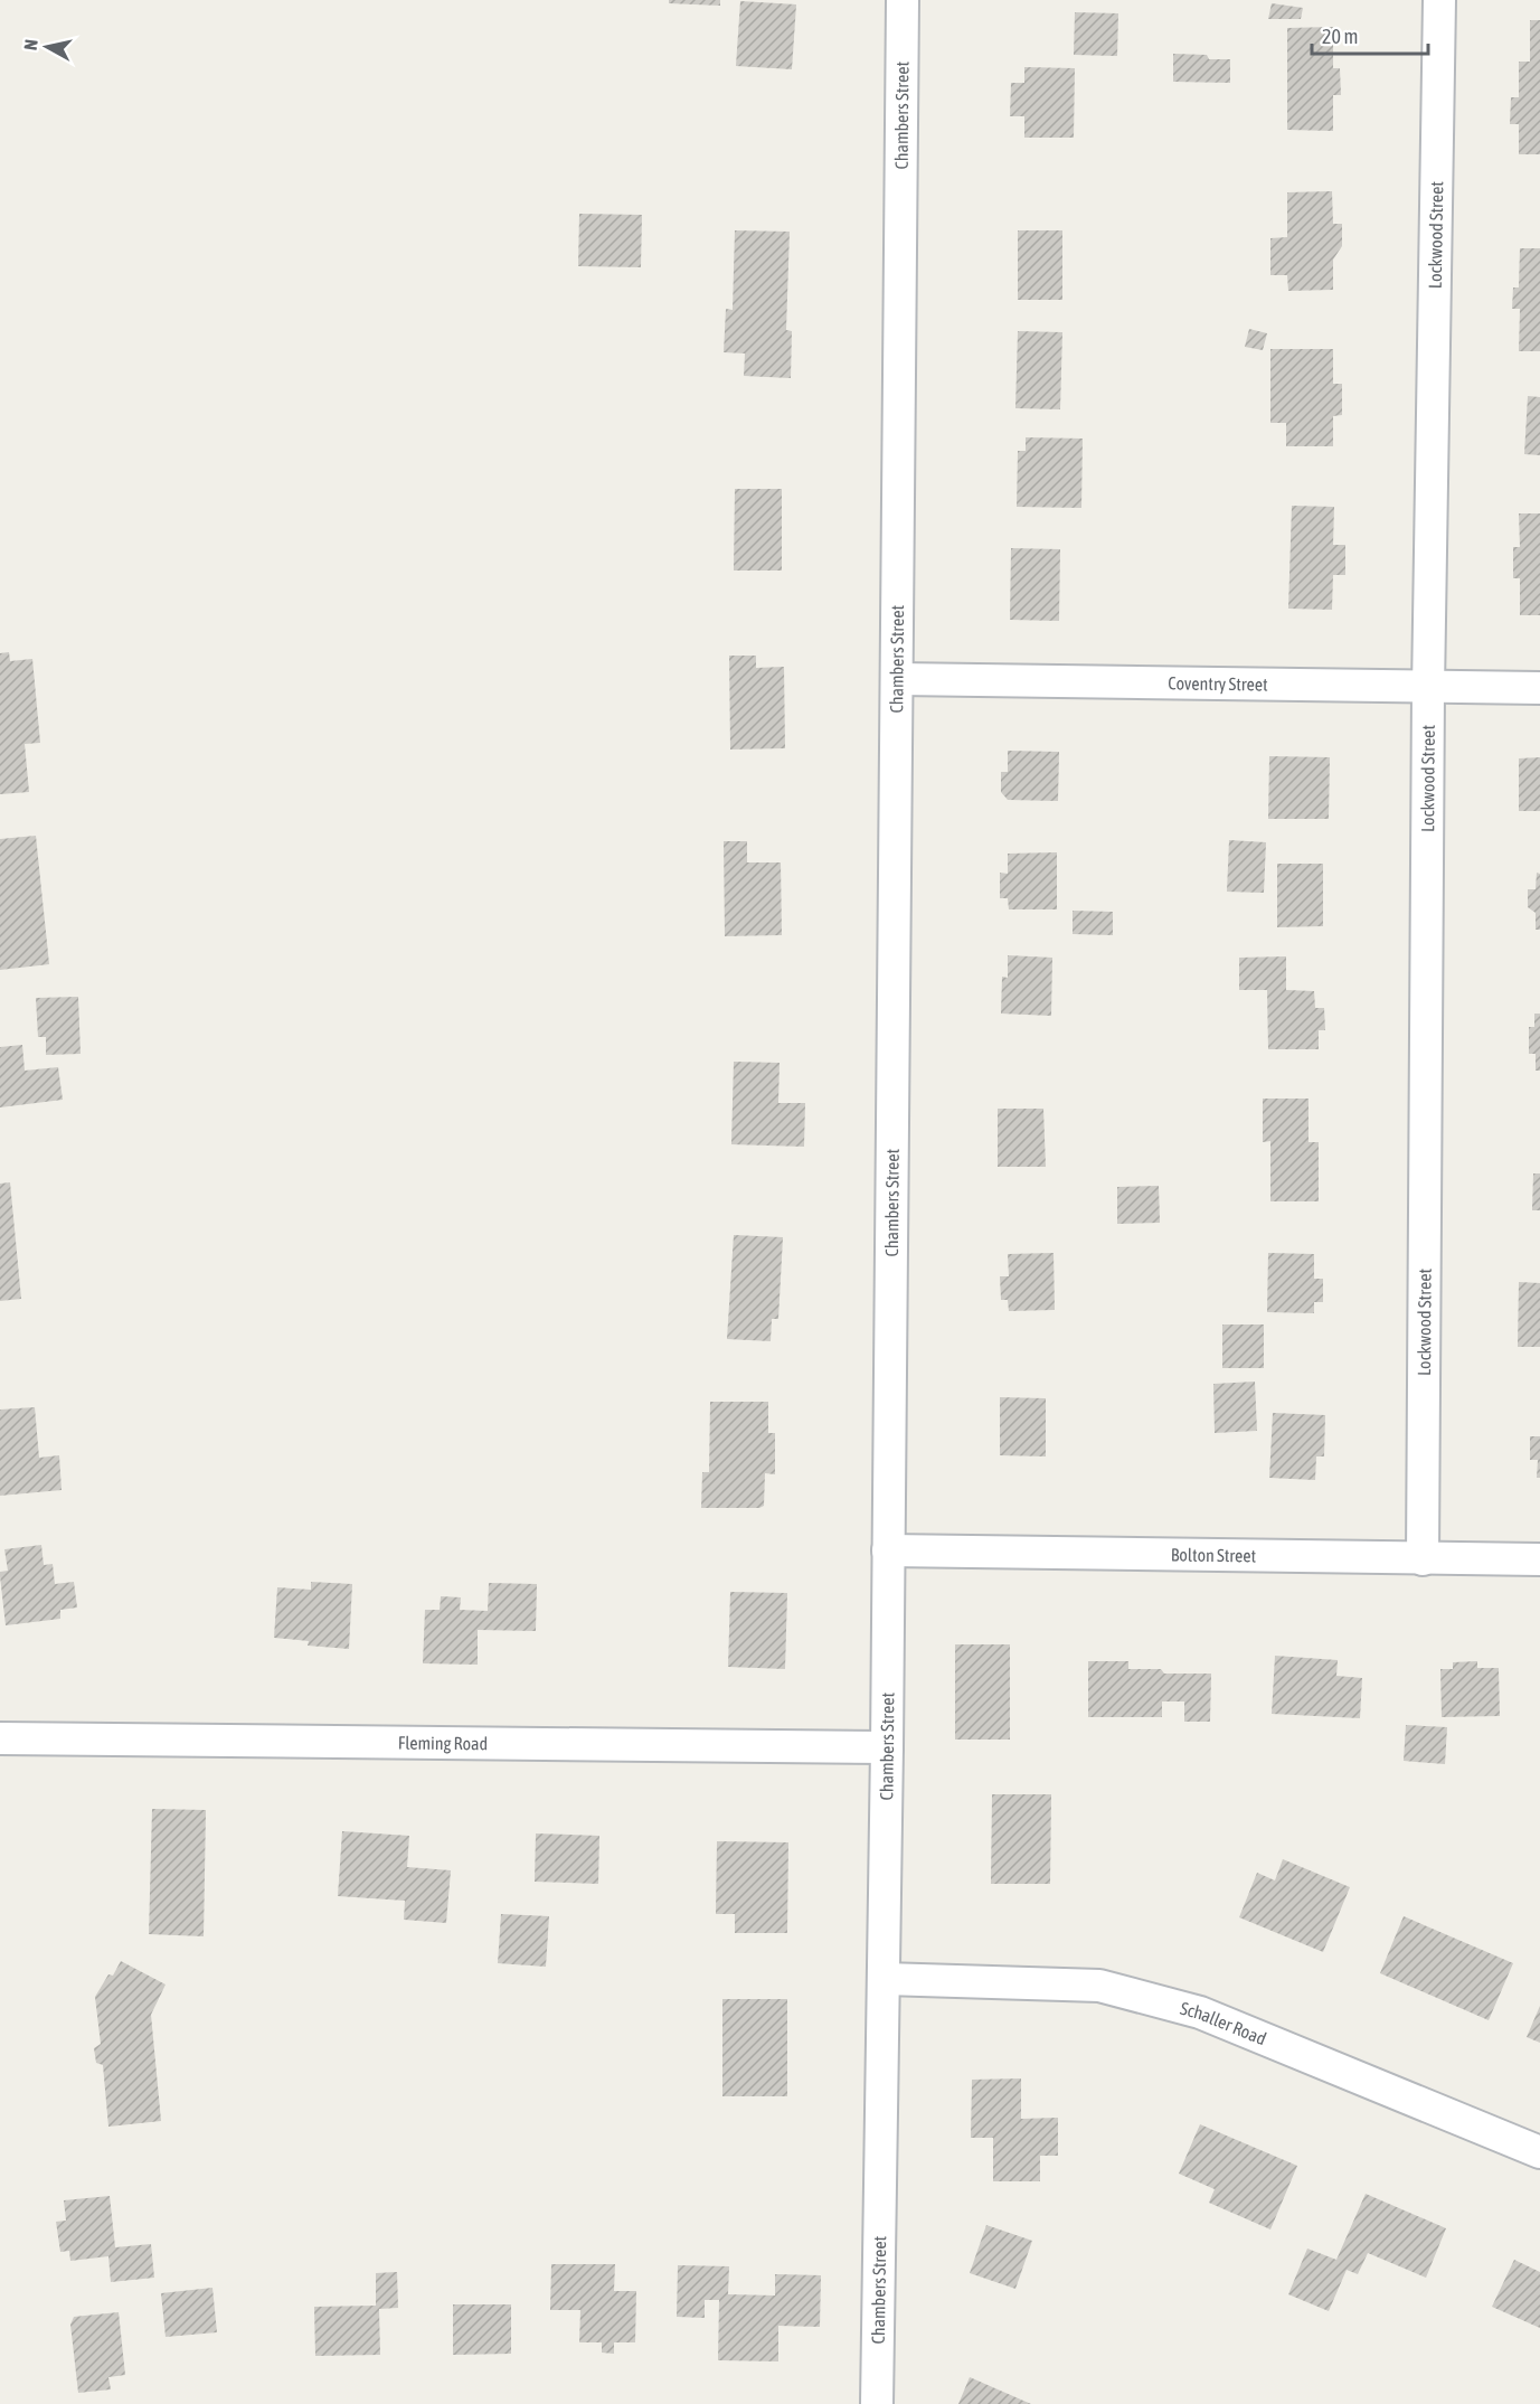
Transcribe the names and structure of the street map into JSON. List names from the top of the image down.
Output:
{
  "streets": {
    "street": [
      "Chambers Street",
      "Lockwood Street",
      "Coventry Street",
      "Bolton Street",
      "Fleming Road",
      "Schaller Road"
    ]
  },
  "crossings": [
    ["Chambers Street", "Coventry Street"],
    ["Chambers Street", "Bolton Street"],
    ["Chambers Street", "Fleming Road"],
    ["Chambers Street", "Schaller Road"],
    ["Lockwood Street", "Coventry Street"],
    ["Lockwood Street", "Bolton Street"]
  ],
  "scale_bar": "20 m",
  "north": "left"
}
